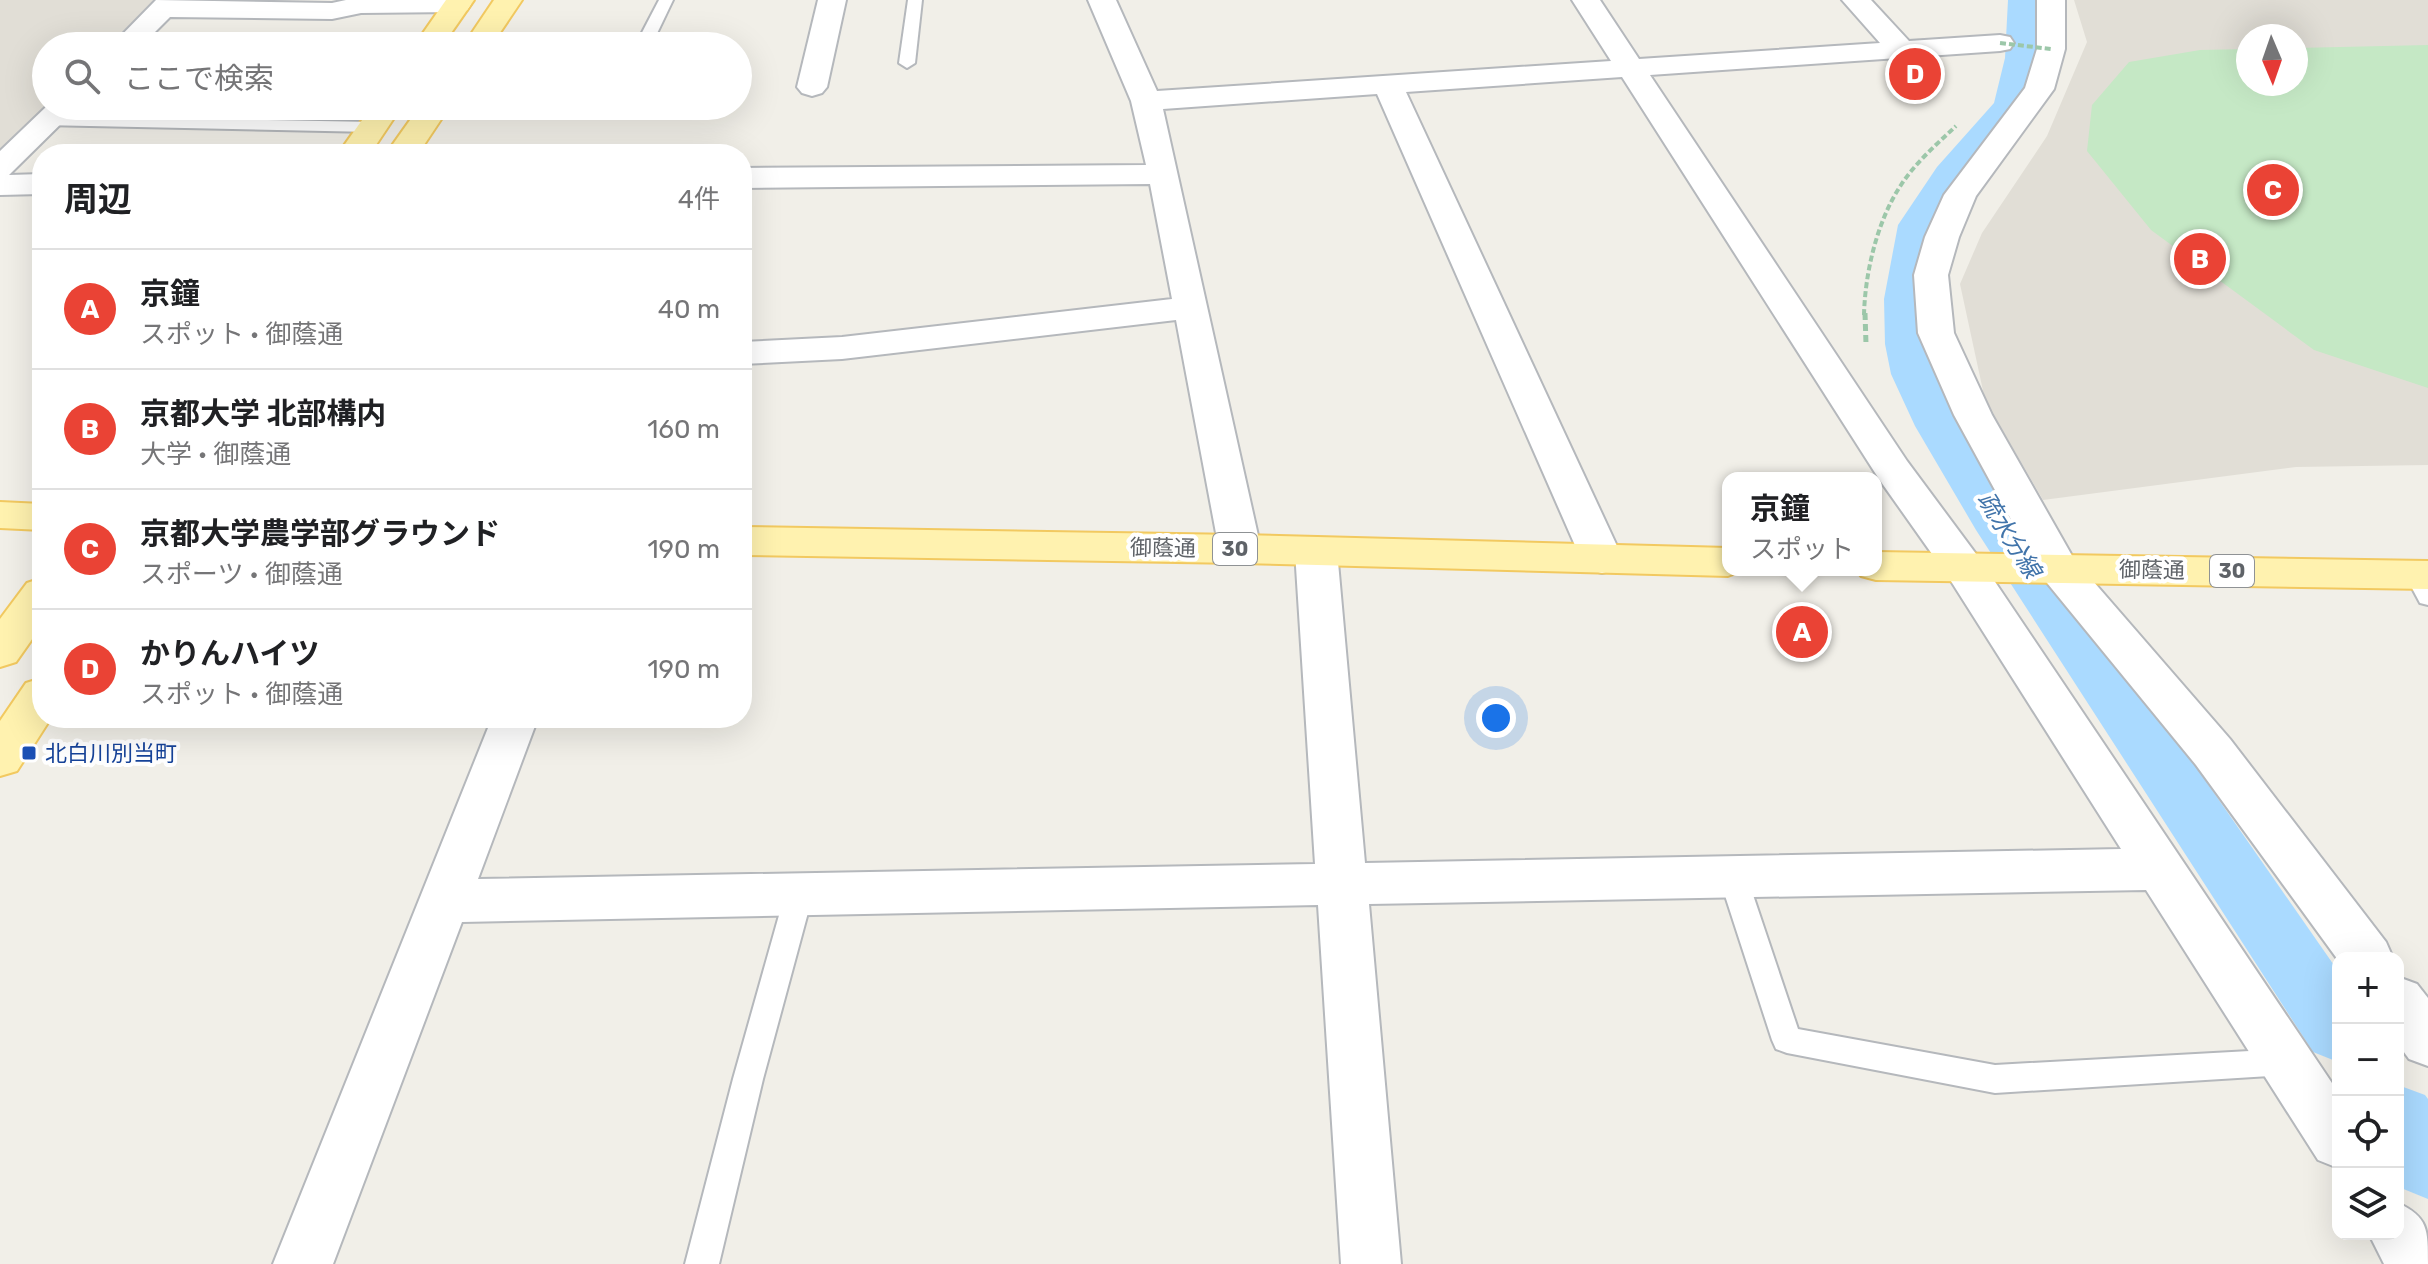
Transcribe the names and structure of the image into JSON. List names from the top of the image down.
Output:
{
  "streets": {
    "main road": ["御蔭通", "30"]
  },
  "water": ["疏水分線"],
  "places": {
    "transit": ["北白川別当町"]
  },
  "north": "bottom",
  "page": {
    "search": "ここで検索",
    "pins": [
      "D",
      "C",
      "B",
      "A"
    ],
    "heading": ["周辺", "4件"],
    "list": [
      {
        "mark": "A",
        "name": "京鐘",
        "note": "スポット · 御蔭通",
        "value": "40 m"
      },
      {
        "mark": "B",
        "name": "京都大学 北部構内",
        "note": "大学 · 御蔭通",
        "value": "160 m"
      },
      {
        "mark": "C",
        "name": "京都大学農学部グラウンド",
        "note": "スポーツ · 御蔭通",
        "value": "190 m"
      },
      {
        "mark": "D",
        "name": "かりんハイツ",
        "note": "スポット · 御蔭通",
        "value": "190 m"
      }
    ],
    "popup": ["京鐘", "スポット"],
    "map_buttons": ["+", "−"]
  }
}
